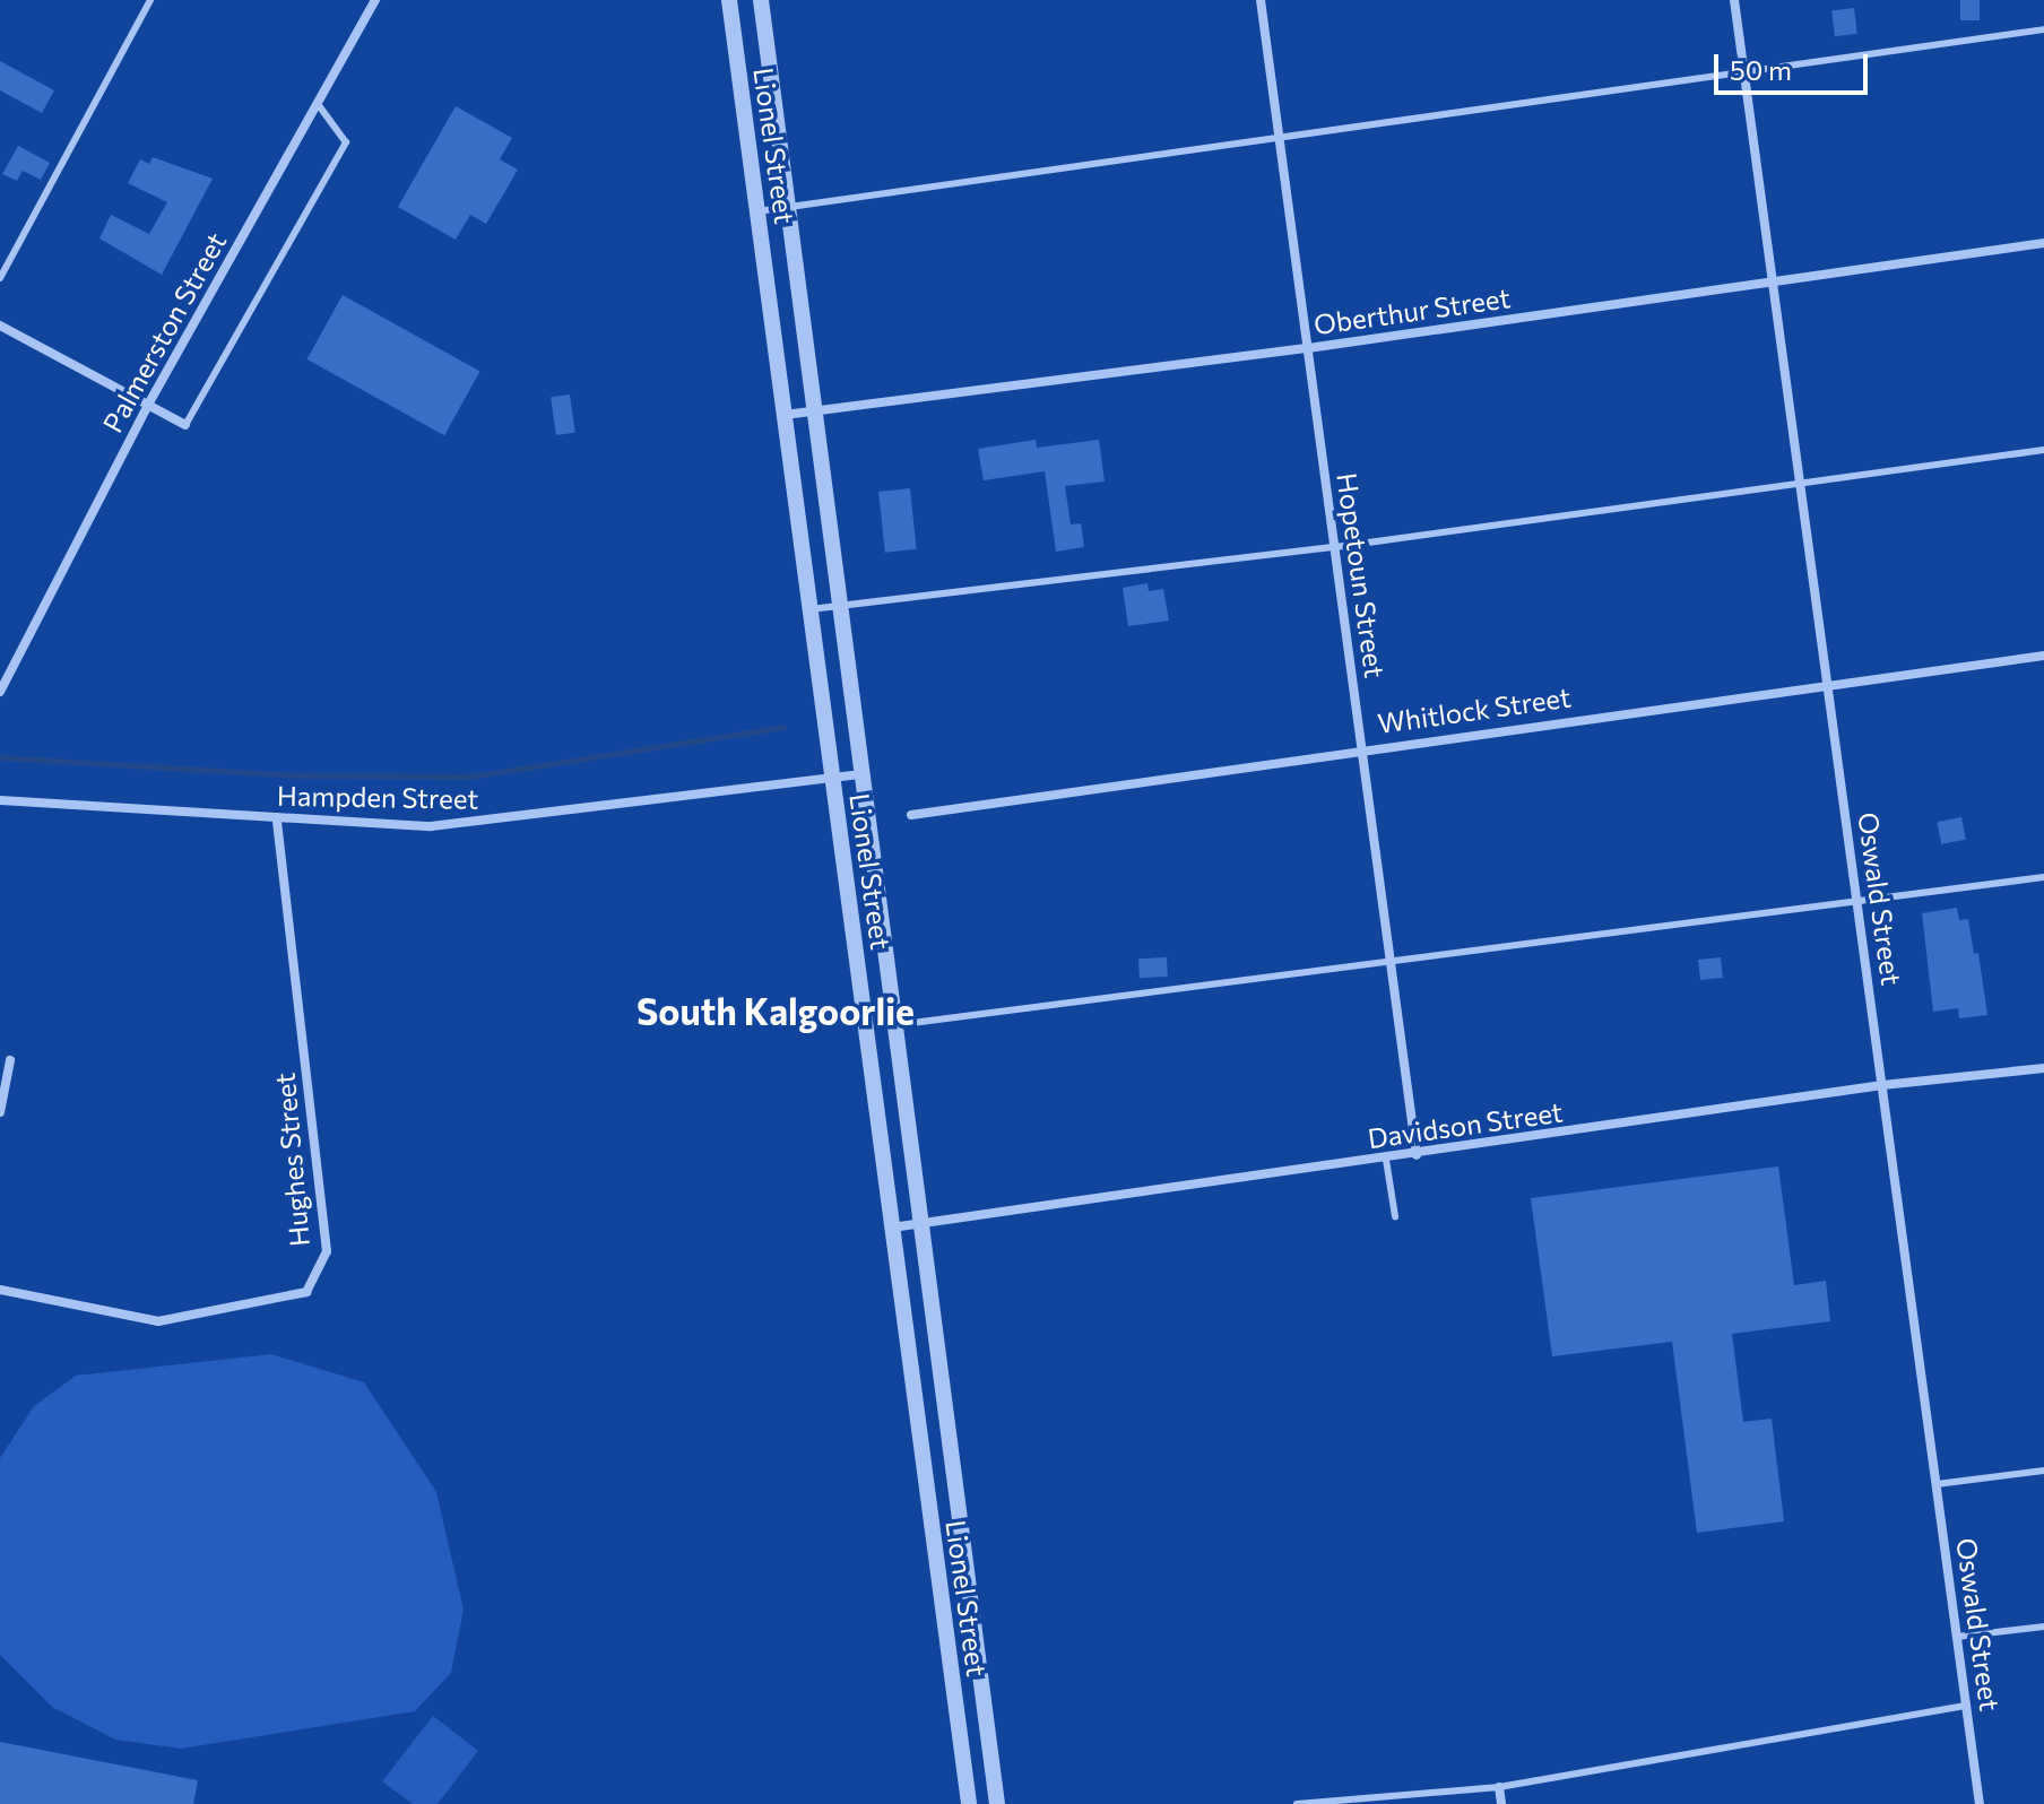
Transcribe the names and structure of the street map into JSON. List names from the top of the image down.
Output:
{
  "streets": {
    "street": [
      "Lionel Street",
      "Oberthur Street",
      "Palmerston Street",
      "Hopetoun Street",
      "Whitlock Street",
      "Hampden Street",
      "Oswald Street",
      "Davidson Street",
      "Hughes Street"
    ]
  },
  "crossings": [
    ["Lionel Street", "Oberthur Street"],
    ["Lionel Street", "Hampden Street"],
    ["Lionel Street", "Davidson Street"],
    ["Oberthur Street", "Hopetoun Street"],
    ["Oberthur Street", "Oswald Street"],
    ["Hopetoun Street", "Whitlock Street"],
    ["Hopetoun Street", "Davidson Street"],
    ["Whitlock Street", "Oswald Street"],
    ["Hampden Street", "Hughes Street"],
    ["Oswald Street", "Davidson Street"]
  ],
  "districts": ["South Kalgoorlie"],
  "scale_bar": "50 m"
}
